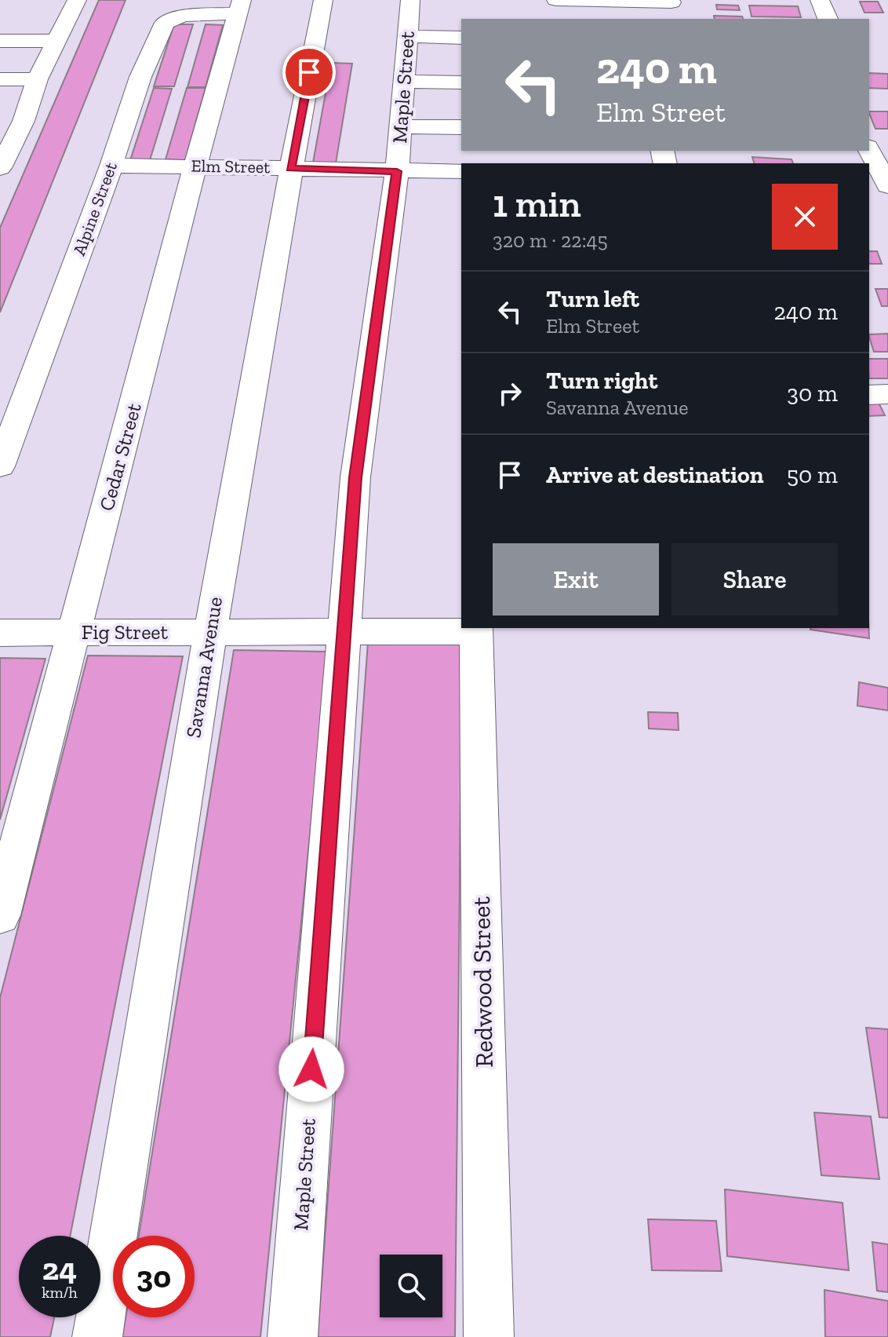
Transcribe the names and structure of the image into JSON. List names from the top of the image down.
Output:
{
  "streets": {
    "street": [
      "Maple Street",
      "Elm Street",
      "Alpine Street",
      "Cedar Street",
      "Fig Street",
      "Savanna Avenue",
      "Redwood Street"
    ]
  },
  "crossings": [
    ["Maple Street", "Elm Street"],
    ["Maple Street", "Fig Street"],
    ["Elm Street", "Alpine Street"],
    ["Elm Street", "Cedar Street"],
    ["Elm Street", "Savanna Avenue"],
    ["Alpine Street", "Cedar Street"],
    ["Cedar Street", "Fig Street"],
    ["Fig Street", "Savanna Avenue"],
    ["Fig Street", "Redwood Street"]
  ],
  "page": {
    "turn": ["240 m", "Elm Street"],
    "heading": ["1 min", "320 m · 22:45"],
    "list": [
      {
        "name": "Turn left",
        "note": "Elm Street",
        "value": "240 m"
      },
      {
        "name": "Turn right",
        "note": "Savanna Avenue",
        "value": "30 m"
      },
      {
        "name": "Arrive at destination",
        "value": "50 m"
      }
    ],
    "buttons": ["Exit", "Share"],
    "speed": "24 km/h",
    "limit": "30"
  }
}
